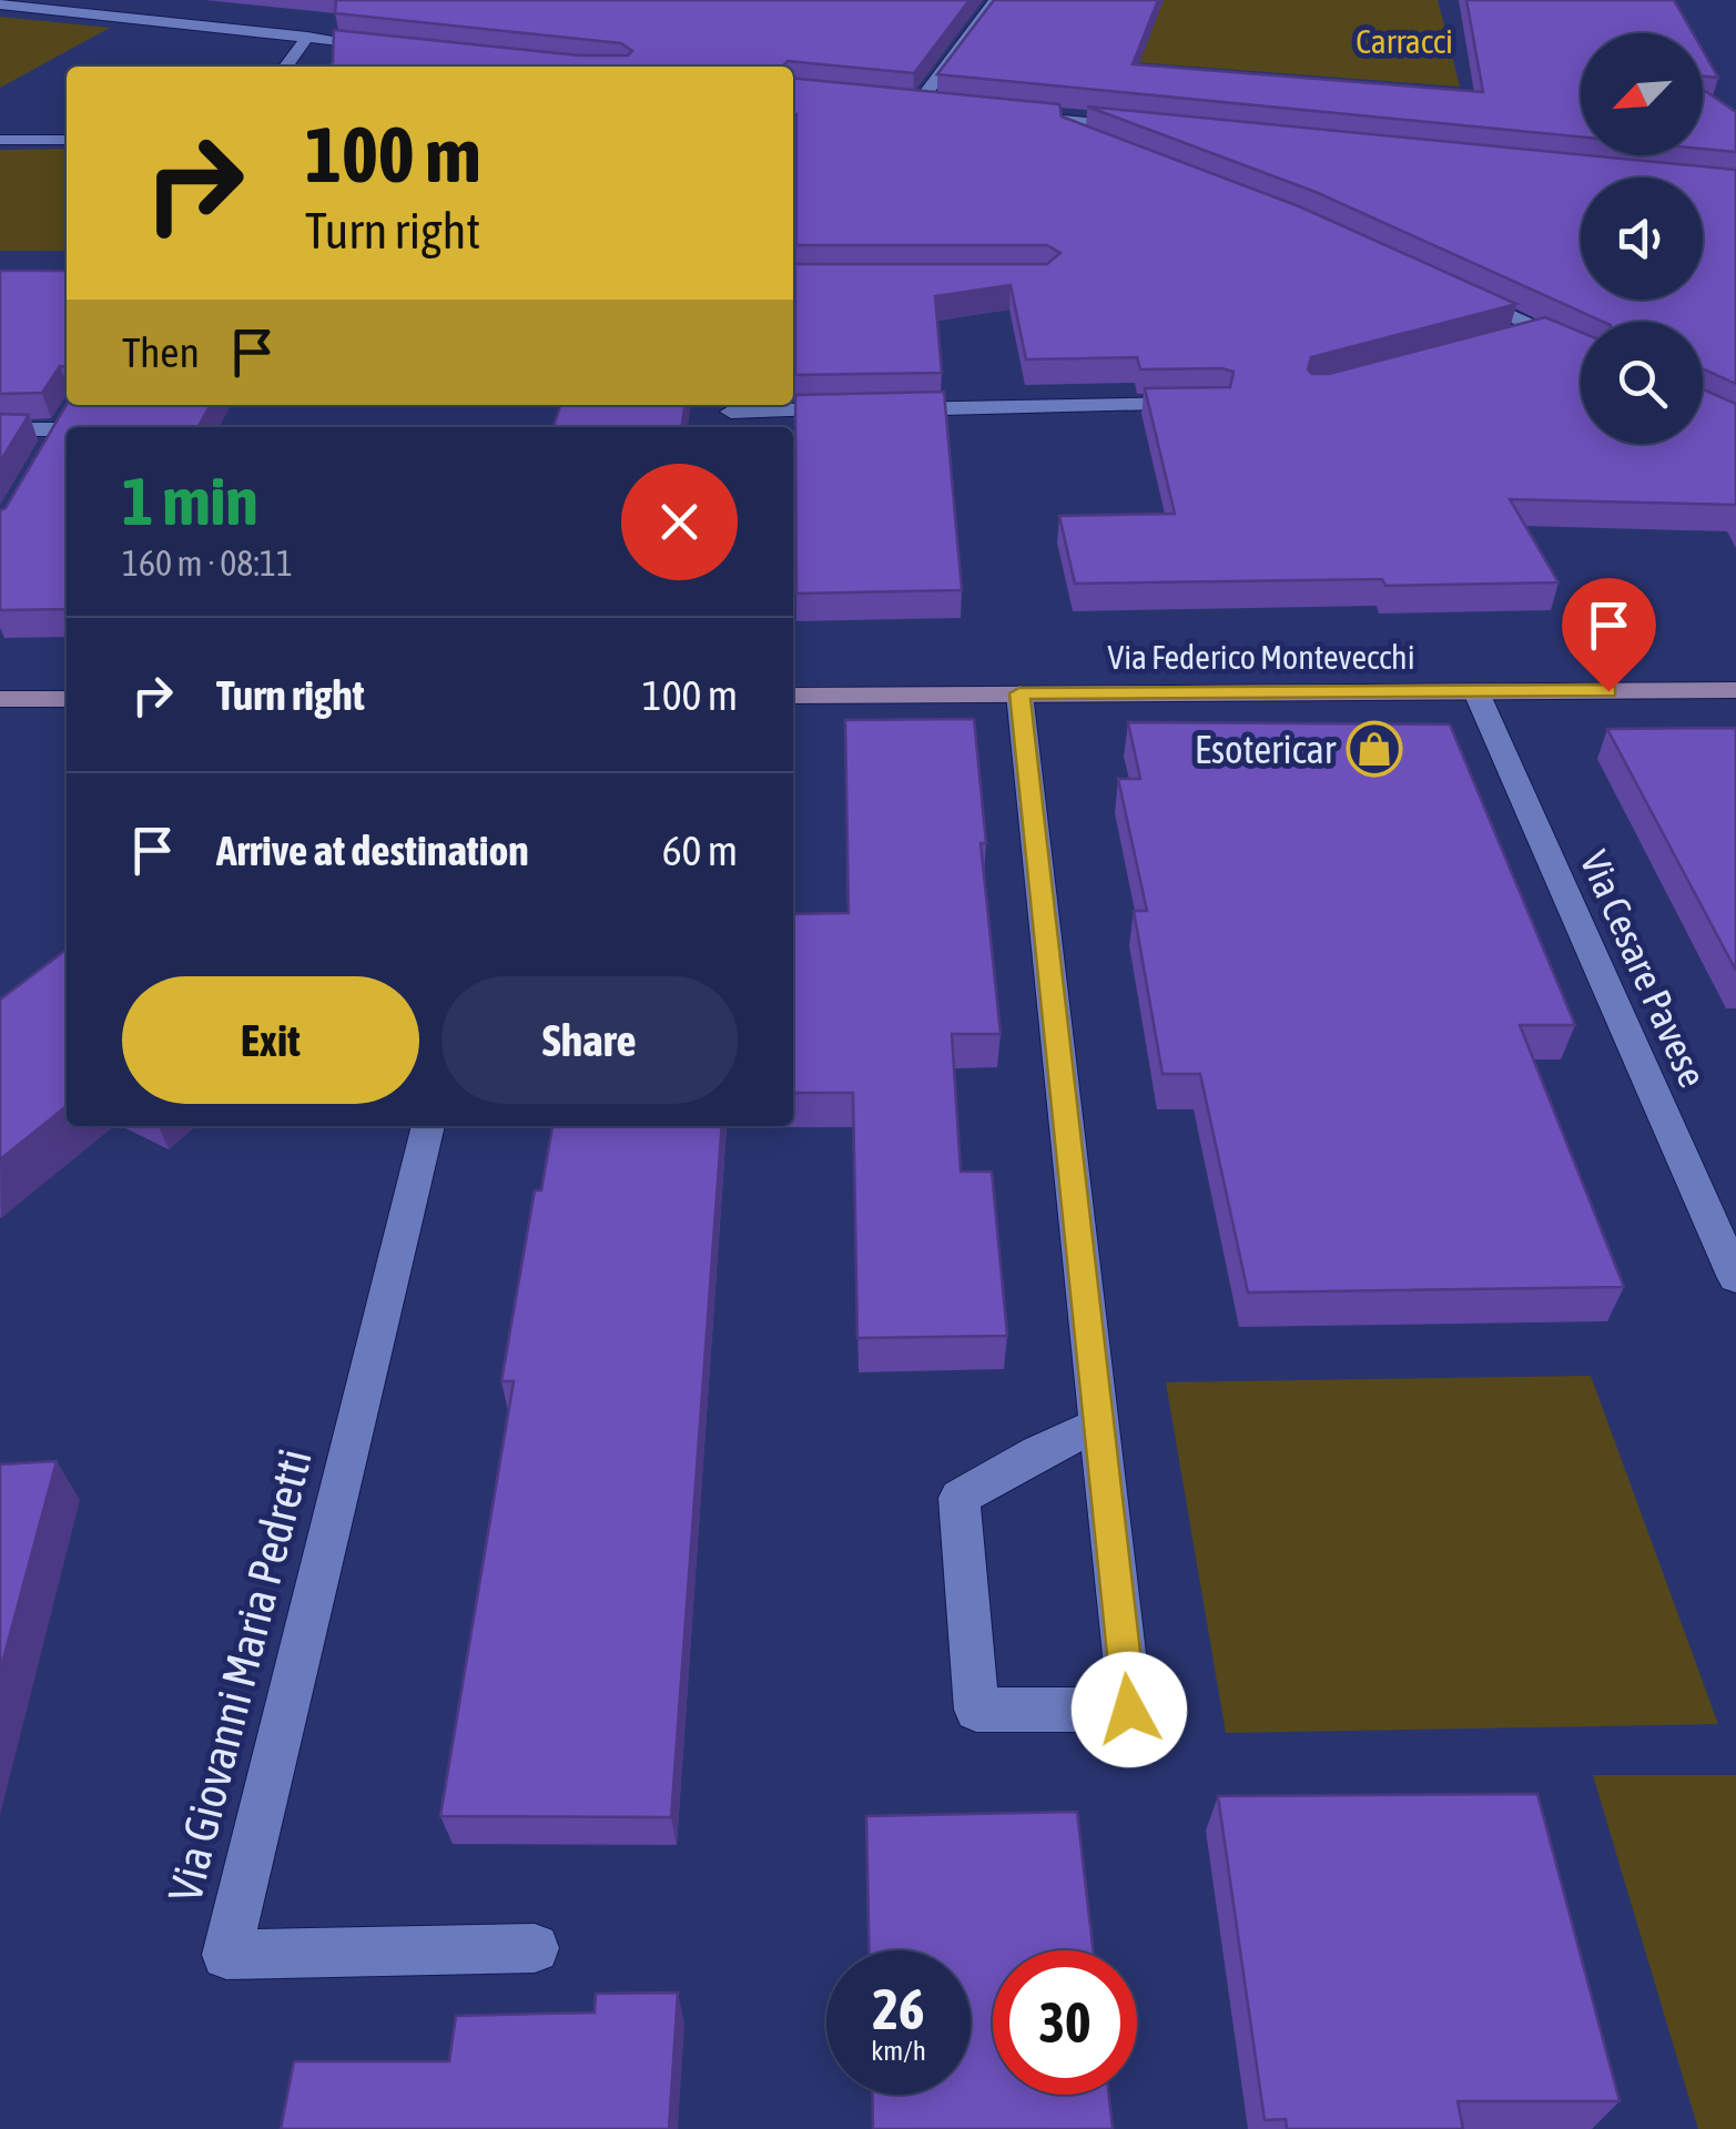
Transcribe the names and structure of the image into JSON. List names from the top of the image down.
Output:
{
  "streets": {
    "street": ["Via Federico Montevecchi", "Via Cesare Pavese", "Via Giovanni Maria Pedretti"]
  },
  "crossings": [
    ["Via Federico Montevecchi", "Via Cesare Pavese"]
  ],
  "parks": ["Carracci"],
  "places": {
    "shop": ["Esotericar"]
  },
  "north": "bottom left",
  "page": {
    "turn": ["100 m", "Turn right"],
    "then": "Then",
    "heading": ["1 min", "160 m · 08:11"],
    "list": [
      {
        "name": "Turn right",
        "value": "100 m"
      },
      {
        "name": "Arrive at destination",
        "value": "60 m"
      }
    ],
    "buttons": ["Exit", "Share"],
    "speed": "26 km/h",
    "limit": "30"
  }
}
